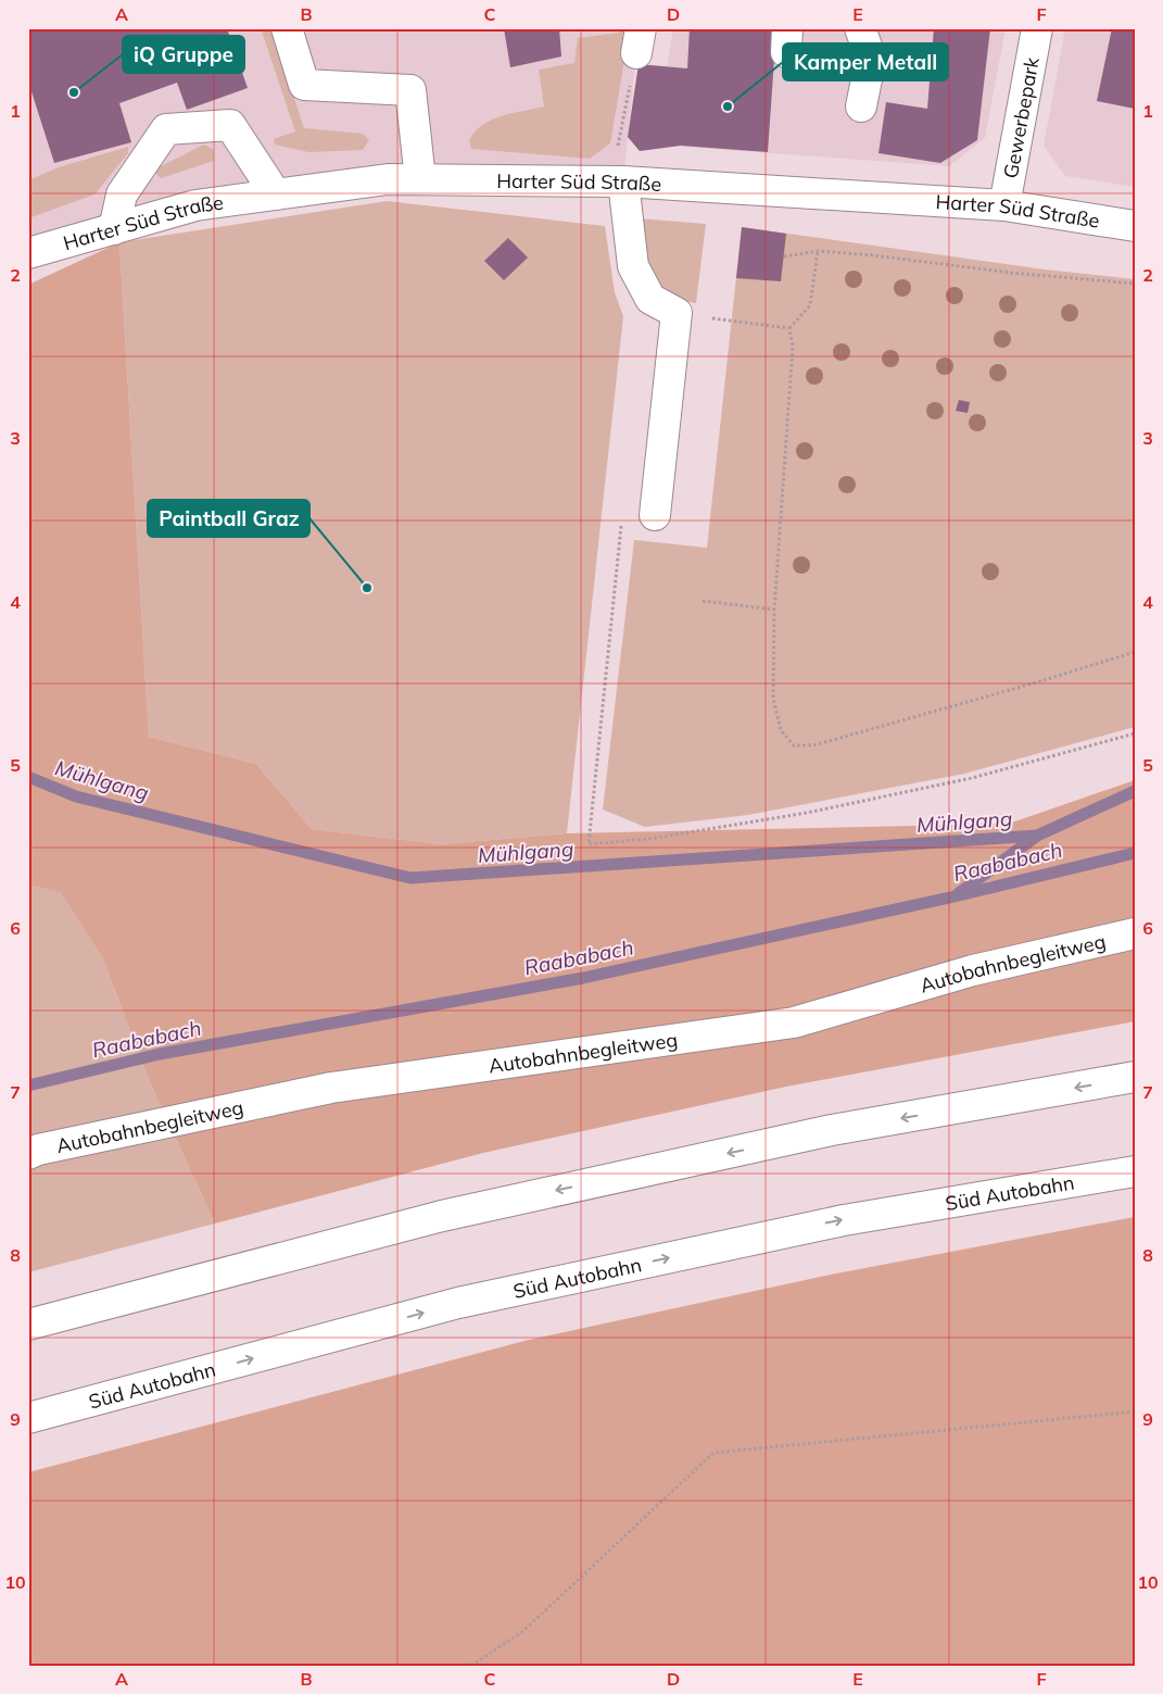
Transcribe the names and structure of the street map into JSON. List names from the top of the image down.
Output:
{
  "streets": {
    "main road": [
      "Gewerbepark",
      "Harter Süd Straße",
      "Autobahnbegleitweg",
      "Süd Autobahn"
    ]
  },
  "crossings": [
    ["Gewerbepark", "Harter Süd Straße"]
  ],
  "water": ["Mühlgang", "Raababach"],
  "places": ["iQ Gruppe", "Kamper Metall", "Paintball Graz"],
  "grid": {
    "columns": [
      "A",
      "B",
      "C",
      "D",
      "E",
      "F"
    ],
    "rows": [
      "1",
      "2",
      "3",
      "4",
      "5",
      "6",
      "7",
      "8",
      "9",
      "10"
    ]
  }
}
